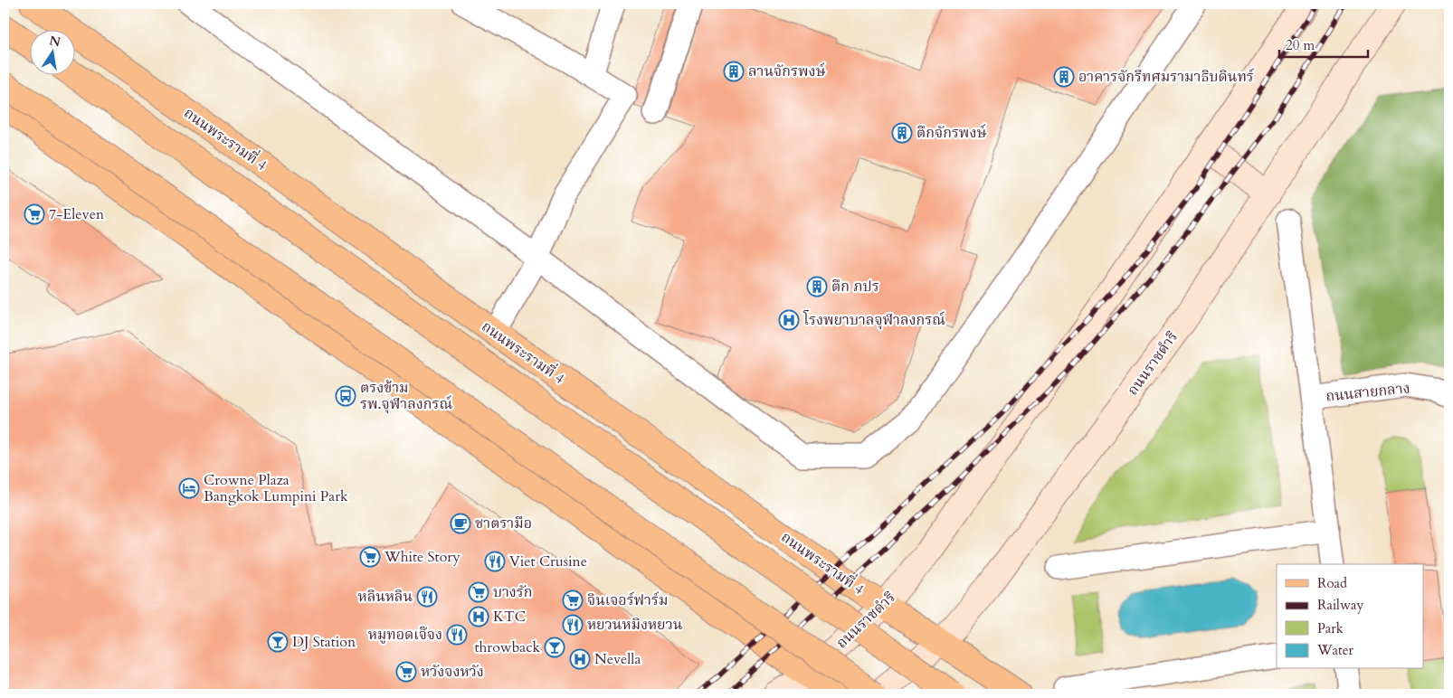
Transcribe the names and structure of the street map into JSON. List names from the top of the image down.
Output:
{
  "streets": {
    "main road": ["ถนนพระรามที่ 4", "ถนนราชดำริ"],
    "street": ["ถนนสายกลาง"]
  },
  "crossings": [
    ["ถนนพระรามที่ 4", "ถนนราชดำริ"]
  ],
  "places": {
    "building": [
      "ลานจักรพงษ์",
      "อาคารจักรีทศมรามาธิบดินทร์",
      "ตึกจักรพงษ์",
      "ตึก ภปร"
    ],
    "supermarket": [
      "7-Eleven",
      "White Story",
      "บางรัก",
      "จินเจอร์ฟาร์ม",
      "หวังจงหวัง"
    ],
    "hospital": ["โรงพยาบาลจุฬาลงกรณ์", "KTC", "Nevella"],
    "bus stop": ["ตรงข้าม รพ.จุฬาลงกรณ์"],
    "hotel": ["Crowne Plaza Bangkok Lumpini Park"],
    "cafe": ["ชาตรามือ"],
    "restaurant": [
      "Viet Crusine",
      "หลินหลิน",
      "หยวนหมิงหยวน",
      "หมูทอดเจ๊จง"
    ],
    "bar": ["DJ Station", "throwback"]
  },
  "legend": [
    "Road",
    "Railway",
    "Park",
    "Water"
  ],
  "scale_bar": "20 m",
  "north": "top"
}
